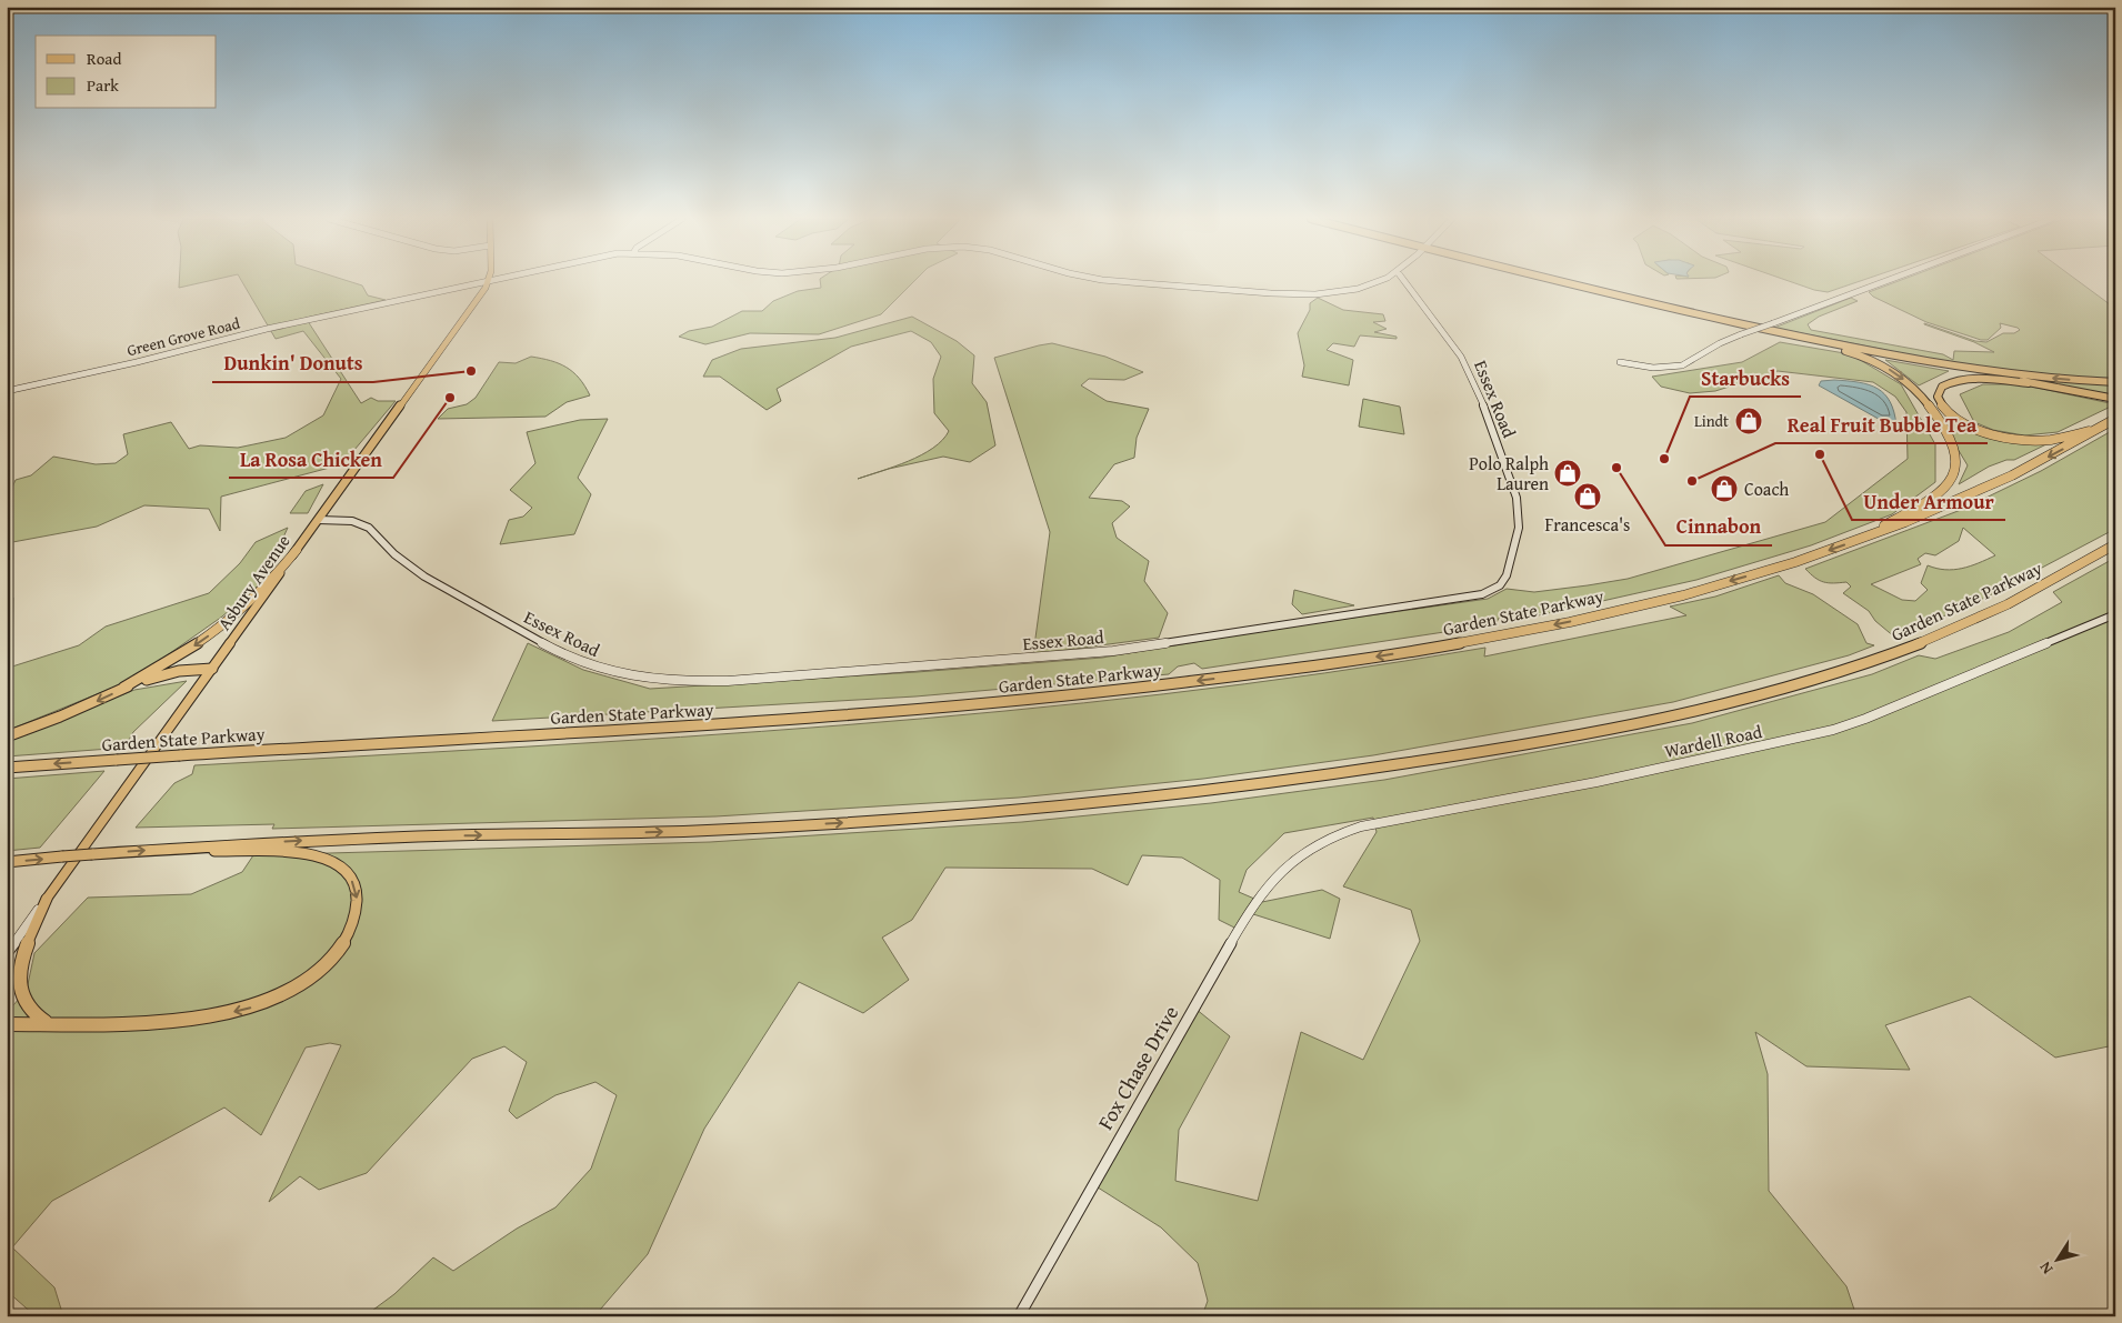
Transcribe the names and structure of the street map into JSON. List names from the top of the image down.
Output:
{
  "streets": {
    "highway": ["Garden State Parkway"],
    "main road": ["Asbury Avenue"],
    "street": [
      "Green Grove Road",
      "Essex Road",
      "Wardell Road",
      "Fox Chase Drive"
    ]
  },
  "crossings": [
    ["Green Grove Road", "Asbury Avenue"],
    ["Essex Road", "Asbury Avenue"],
    ["Wardell Road", "Fox Chase Drive"]
  ],
  "places": {
    "other": [
      "Dunkin' Donuts",
      "La Rosa Chicken",
      "Under Armour",
      "Starbucks",
      "Cinnabon",
      "Real Fruit Bubble Tea"
    ],
    "shop": [
      "Lindt",
      "Polo Ralph Lauren",
      "Coach",
      "Francesca's"
    ]
  },
  "legend": ["Road", "Park"],
  "north": "bottom left"
}
